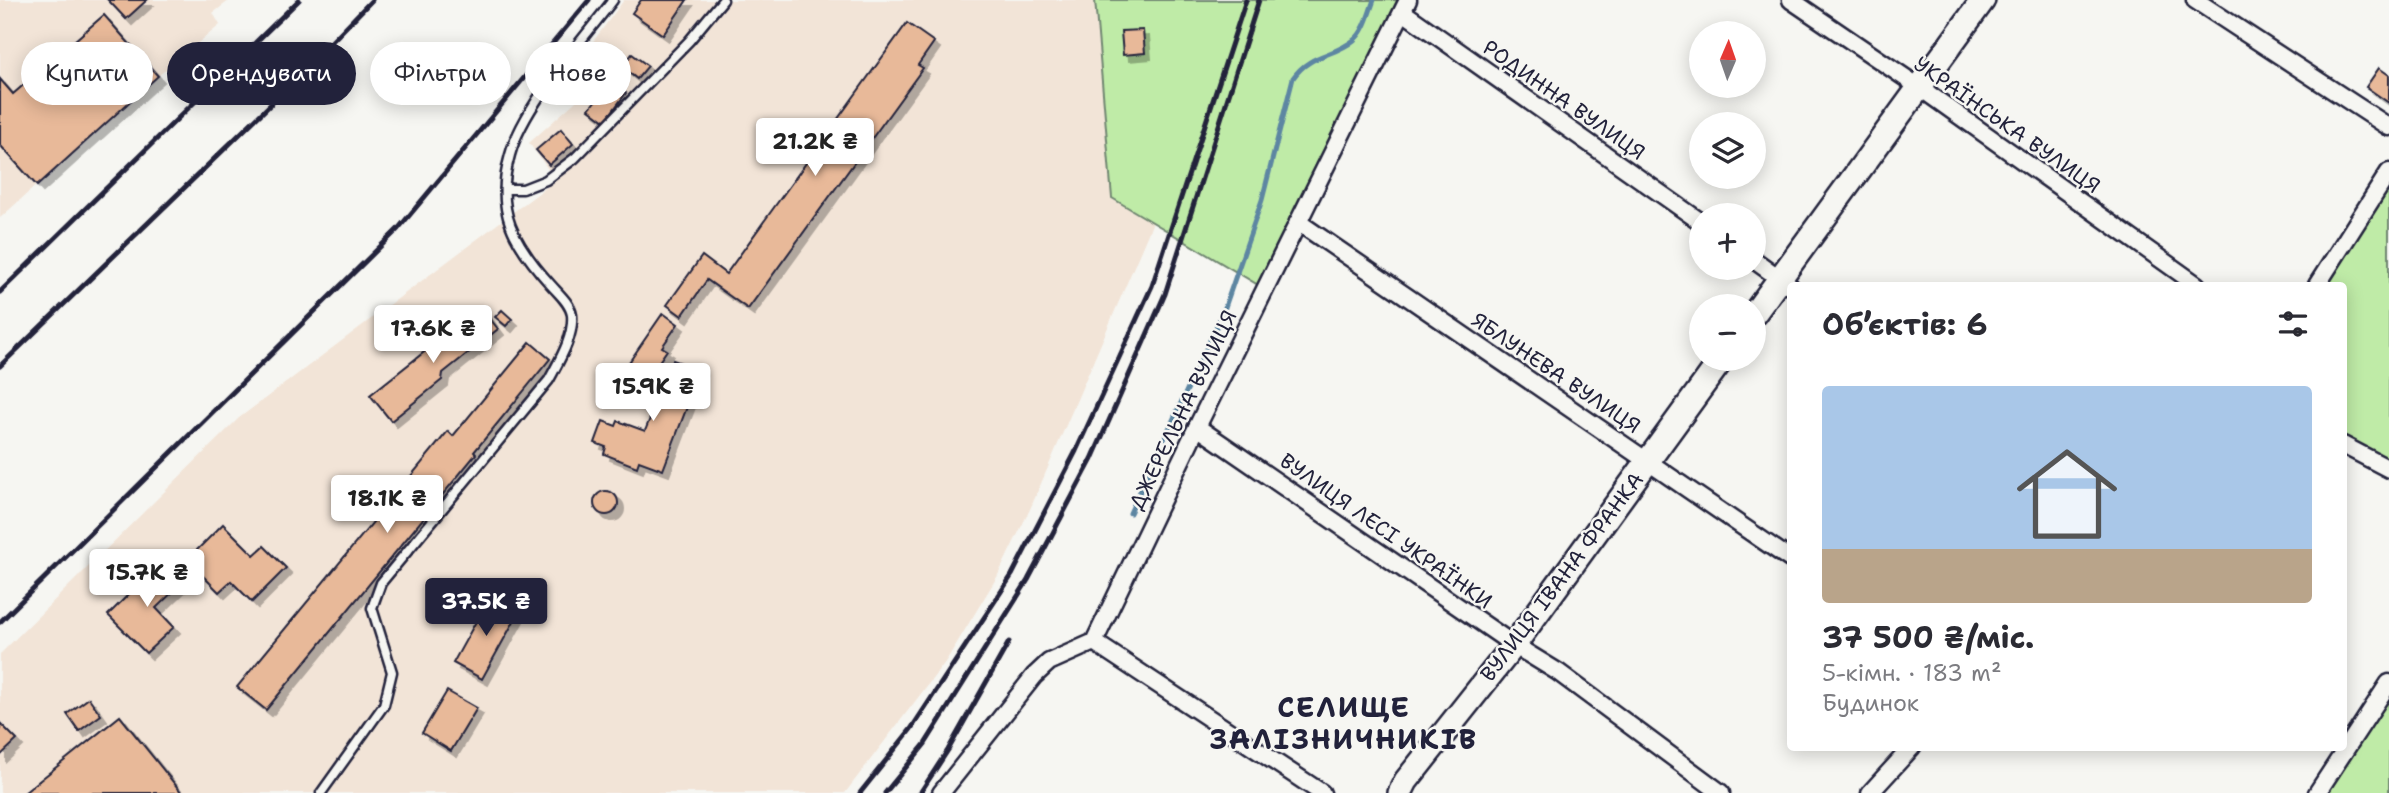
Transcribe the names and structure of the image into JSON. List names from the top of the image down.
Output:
{
  "streets": {
    "street": [
      "РОДИННА ВУЛИЦЯ",
      "УКРАЇНСЬКА ВУЛИЦЯ",
      "ЯБЛУНЕВА ВУЛИЦЯ",
      "ДЖЕРЕЛЬНА ВУЛИЦЯ",
      "ВУЛИЦЯ ЛЕСІ УКРАЇНКИ",
      "ВУЛИЦЯ ІВАНА ФРАНКА"
    ]
  },
  "crossings": [
    ["РОДИННА ВУЛИЦЯ", "ДЖЕРЕЛЬНА ВУЛИЦЯ"],
    ["ЯБЛУНЕВА ВУЛИЦЯ", "ДЖЕРЕЛЬНА ВУЛИЦЯ"],
    ["ЯБЛУНЕВА ВУЛИЦЯ", "ВУЛИЦЯ ІВАНА ФРАНКА"],
    ["ДЖЕРЕЛЬНА ВУЛИЦЯ", "ВУЛИЦЯ ЛЕСІ УКРАЇНКИ"],
    ["ВУЛИЦЯ ЛЕСІ УКРАЇНКИ", "ВУЛИЦЯ ІВАНА ФРАНКА"]
  ],
  "districts": ["СЕЛИЩЕ ЗАЛІЗНИЧНИКІВ"],
  "north": "top",
  "page": {
    "map_buttons": ["+", "−"],
    "chip": [
      "Купити",
      "Орендувати",
      "Фільтри",
      "Нове"
    ],
    "price": [
      "21.2K ₴",
      "17.6K ₴",
      "15.9K ₴",
      "18.1K ₴",
      "15.7K ₴",
      "37.5K ₴"
    ],
    "heading": "Об’єктів: 6",
    "list": [
      {
        "name": "37 500 ₴/міс.",
        "note": "5-кімн. · 183 m² · Будинок"
      }
    ]
  }
}
